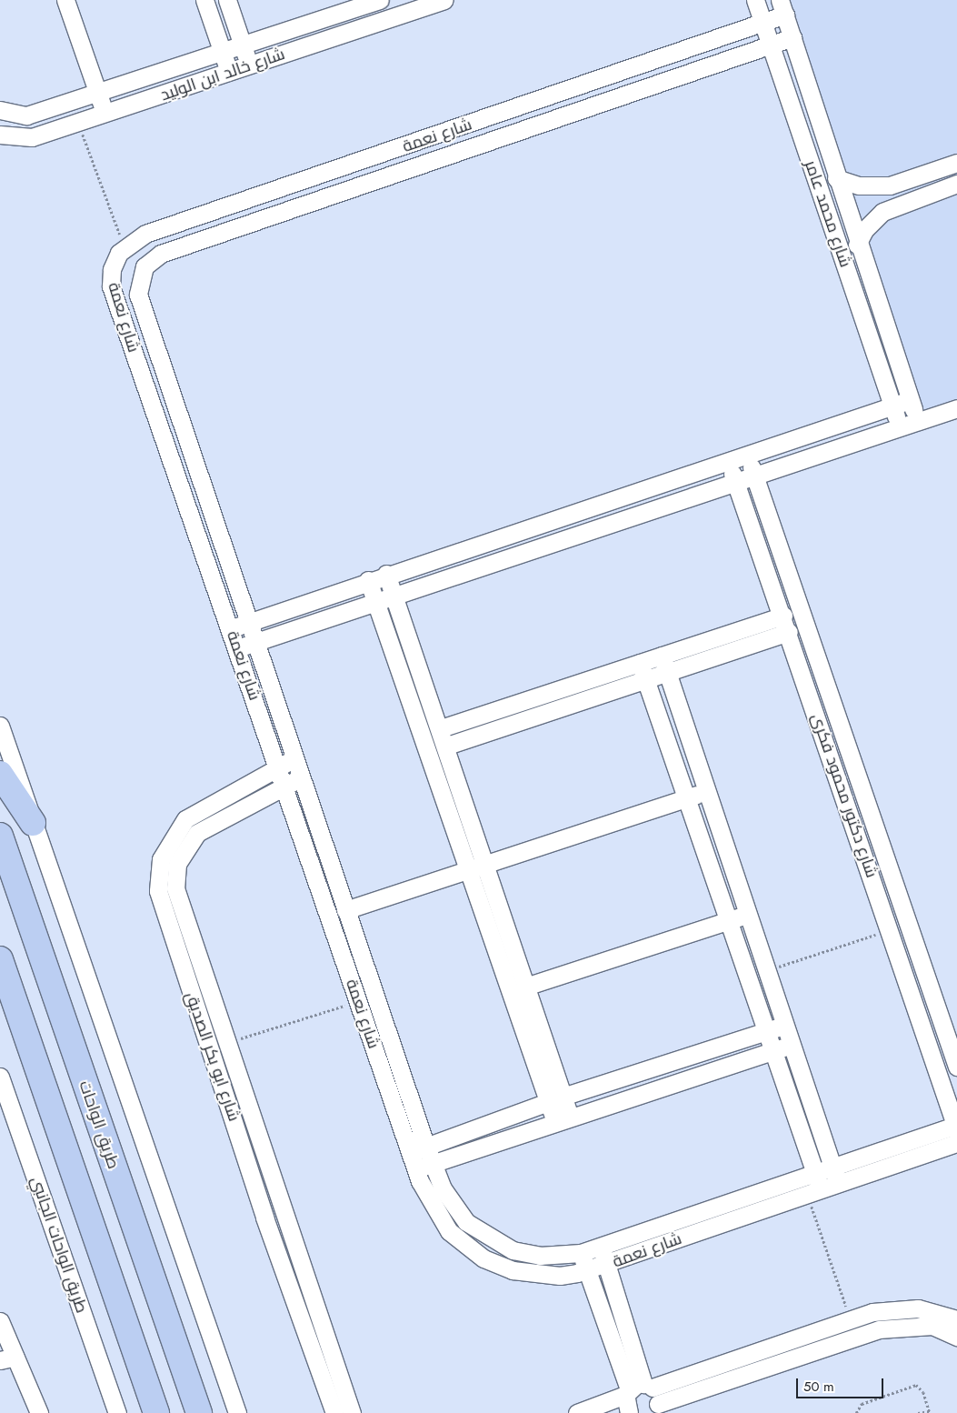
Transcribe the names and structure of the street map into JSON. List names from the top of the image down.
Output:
{
  "streets": {
    "highway": ["طريق الواحات"],
    "street": [
      "شارع خالد ابن الوليد",
      "شارع نعمة",
      "شارع محمد عامر",
      "شارع دكتور محمود فكرى",
      "شارع ابو بكر الصديق",
      "طريق الواحات الجانبي"
    ]
  },
  "crossings": [
    ["شارع نعمة", "شارع محمد عامر"],
    ["شارع نعمة", "شارع دكتور محمود فكرى"],
    ["شارع نعمة", "شارع ابو بكر الصديق"]
  ],
  "scale_bar": "50 m"
}
